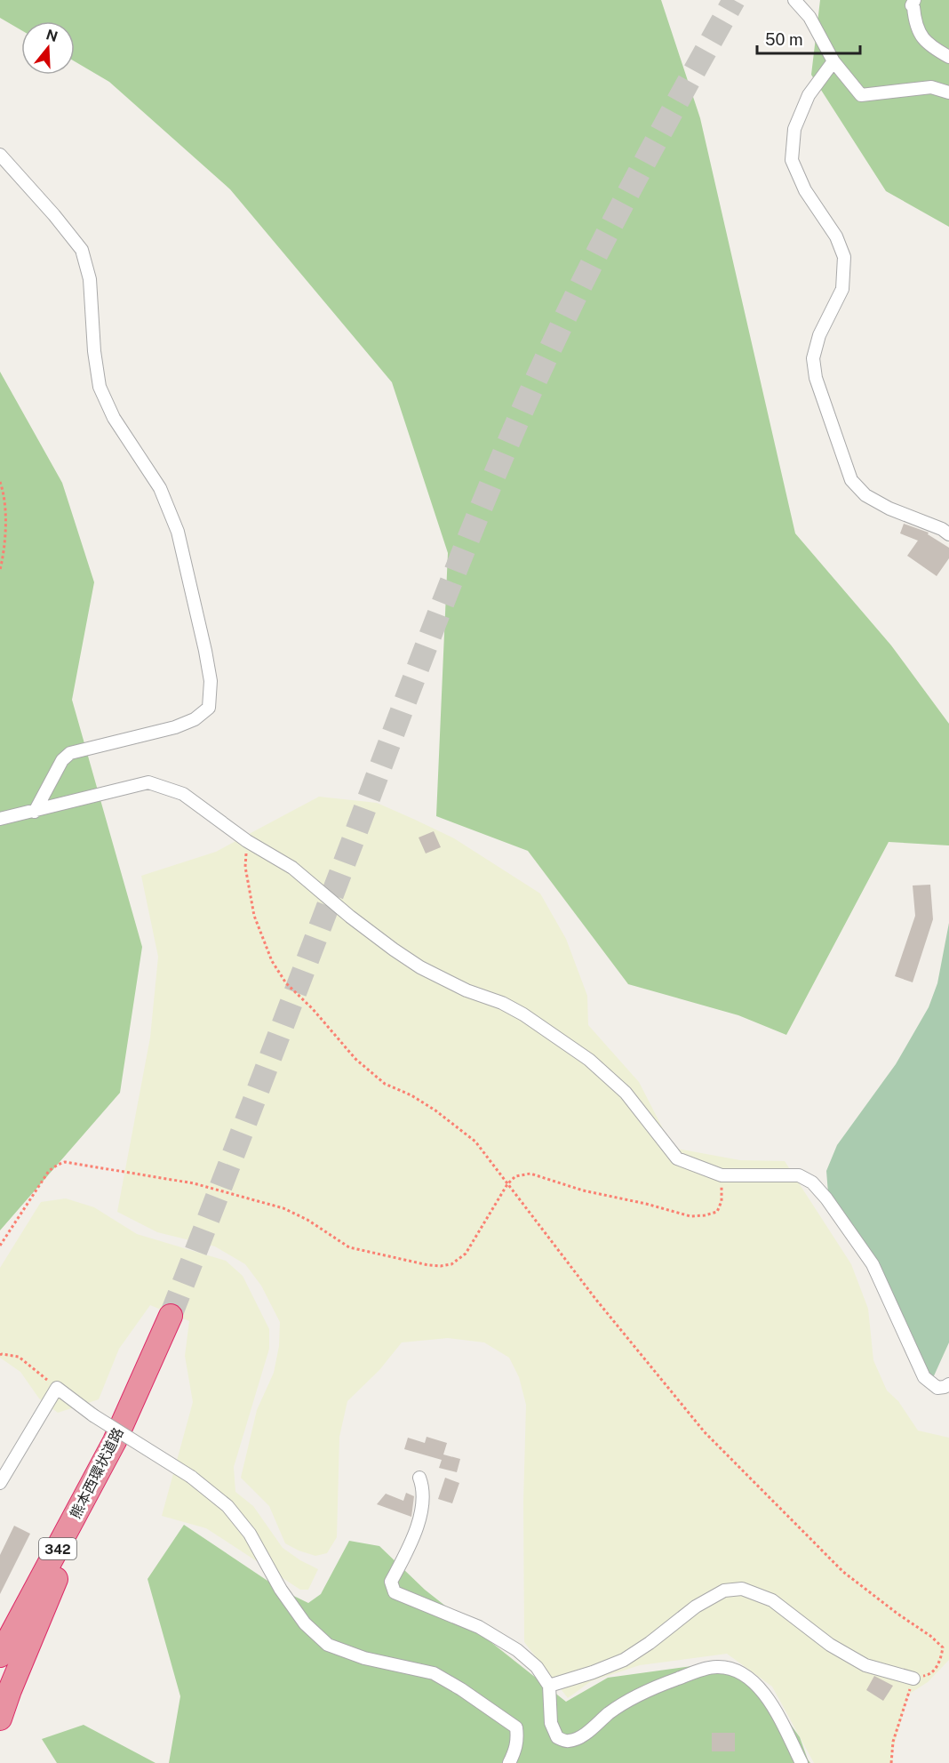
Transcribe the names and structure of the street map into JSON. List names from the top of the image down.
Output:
{
  "streets": {
    "highway": ["熊本西環状道路", "342"]
  },
  "scale_bar": "50 m",
  "north": "top"
}
